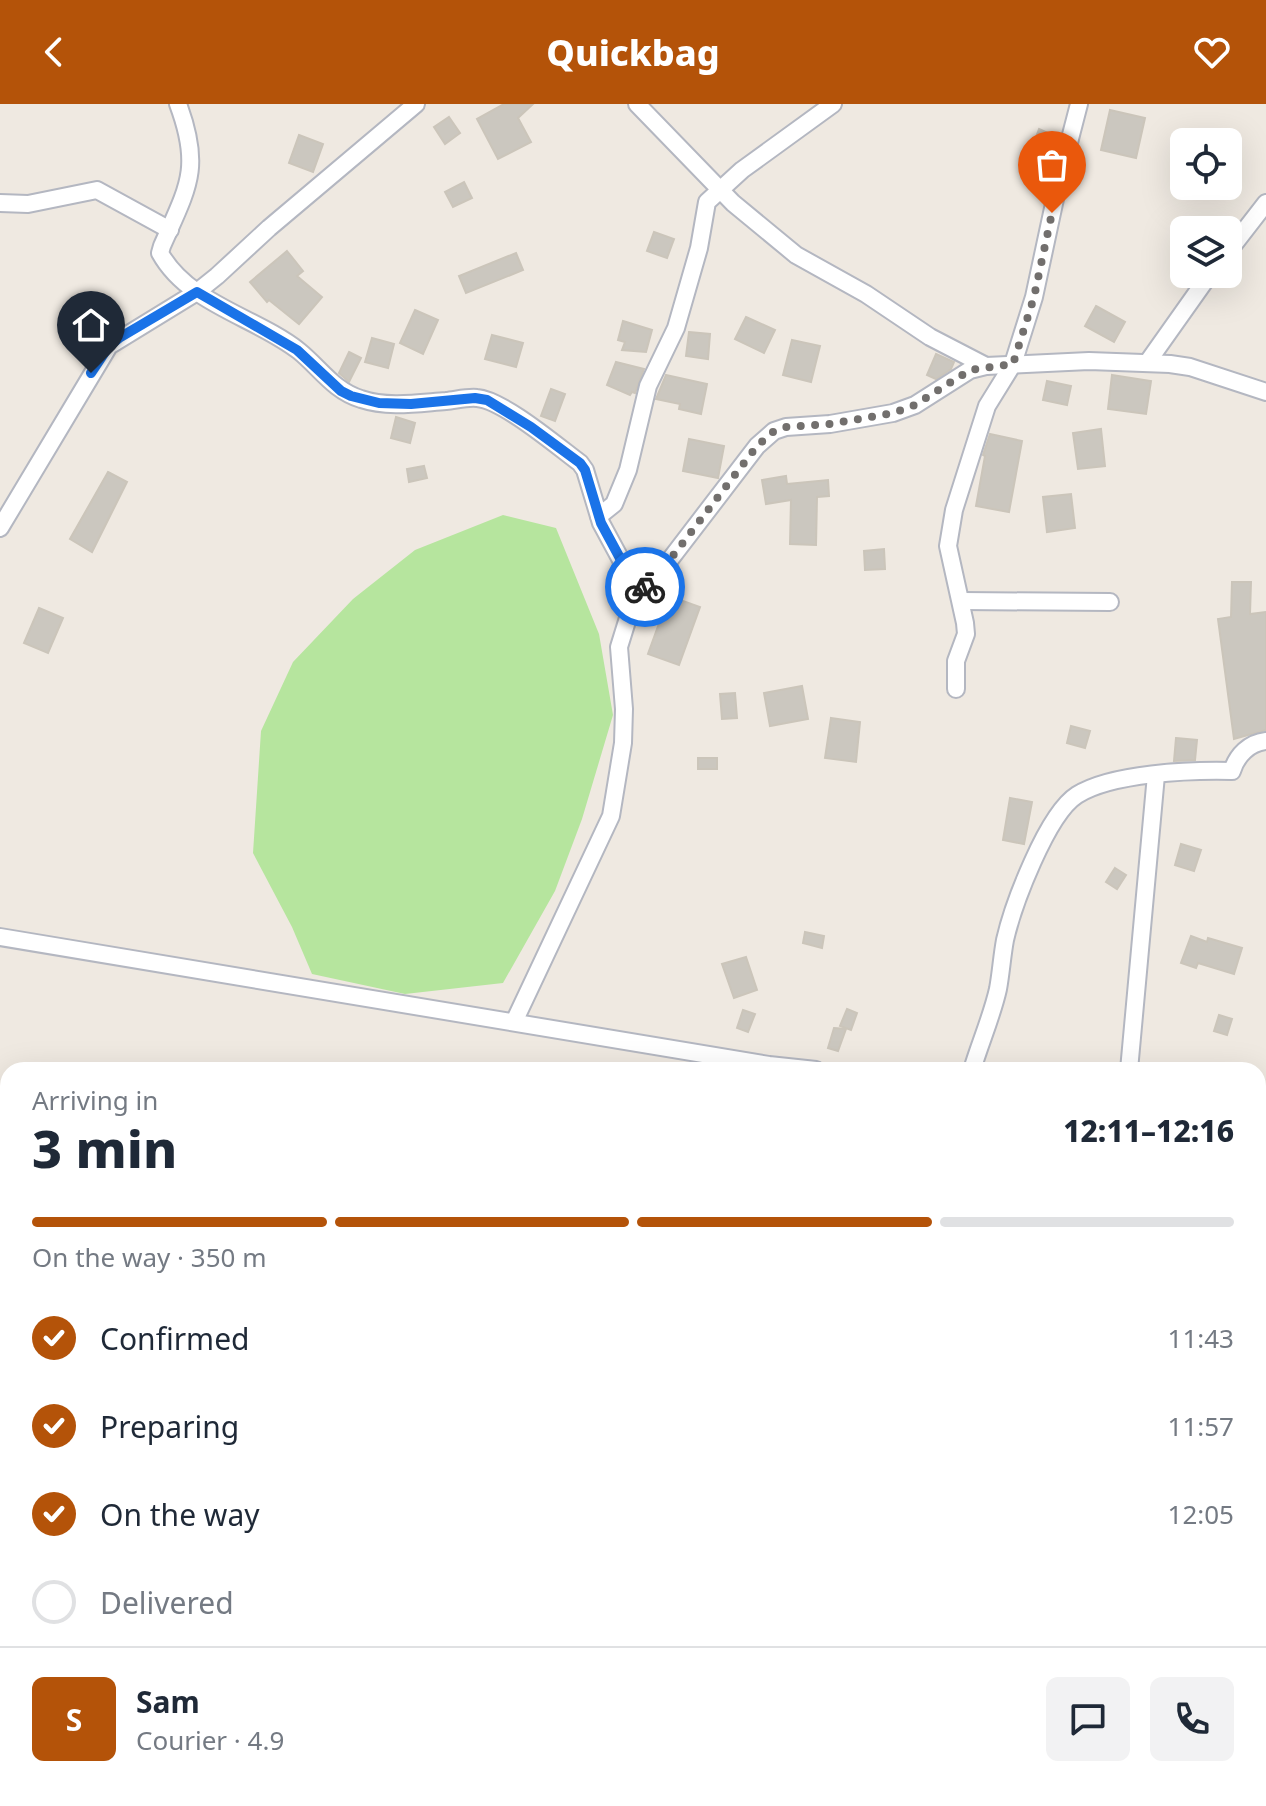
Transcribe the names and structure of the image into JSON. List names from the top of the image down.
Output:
{
  "page": {
    "header": "Quickbag",
    "heading": ["3 min", "Arriving in", "12:11–12:16"],
    "panel": ["Sam", "Courier · 4.9"],
    "bar": "On the way · 350 m",
    "list": [
      ["Confirmed", "11:43"],
      ["Preparing", "11:57"],
      ["On the way", "12:05"],
      "Delivered"
    ],
    "round": "S"
  }
}
